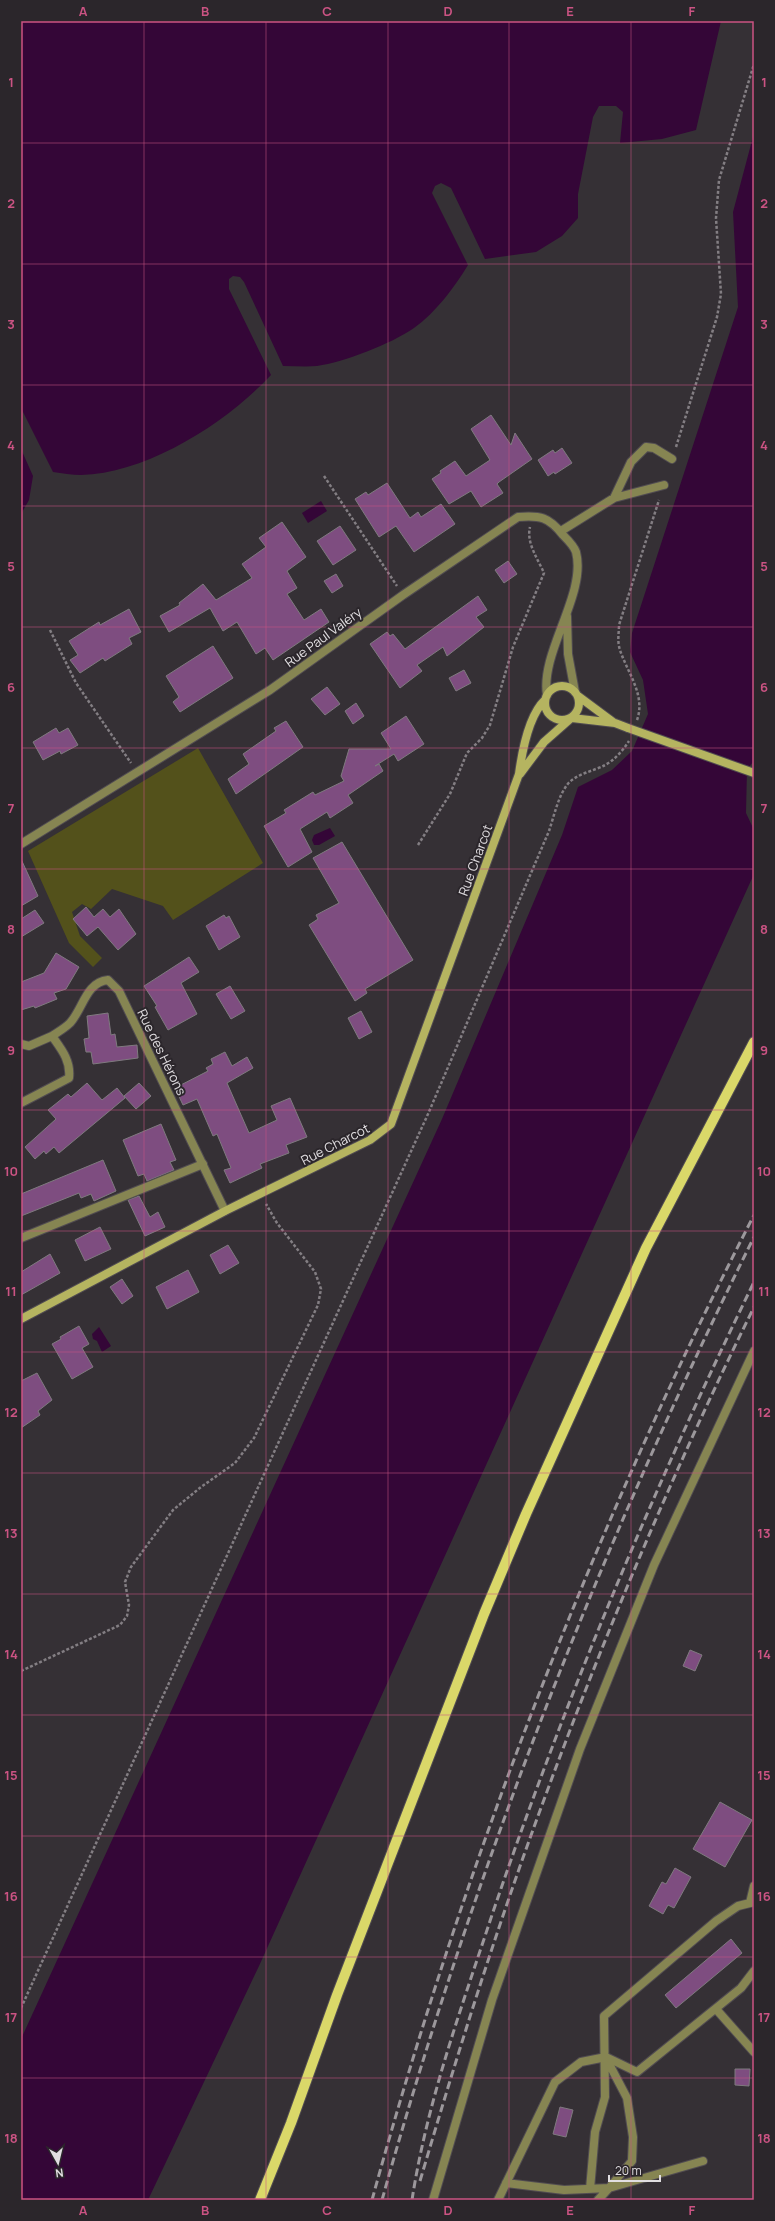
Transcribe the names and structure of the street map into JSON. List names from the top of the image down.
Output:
{
  "streets": {
    "street": ["Rue Paul Valéry", "Rue Charcot", "Rue des Hérons"]
  },
  "crossings": [
    ["Rue Paul Valéry", "Rue Charcot"],
    ["Rue Charcot", "Rue des Hérons"]
  ],
  "scale_bar": "20 m",
  "north": "bottom",
  "grid": {
    "columns": [
      "A",
      "B",
      "C",
      "D",
      "E",
      "F"
    ],
    "rows": [
      "1",
      "2",
      "3",
      "4",
      "5",
      "6",
      "7",
      "8",
      "9",
      "10",
      "11",
      "12",
      "13",
      "14",
      "15",
      "16",
      "17",
      "18"
    ]
  }
}
